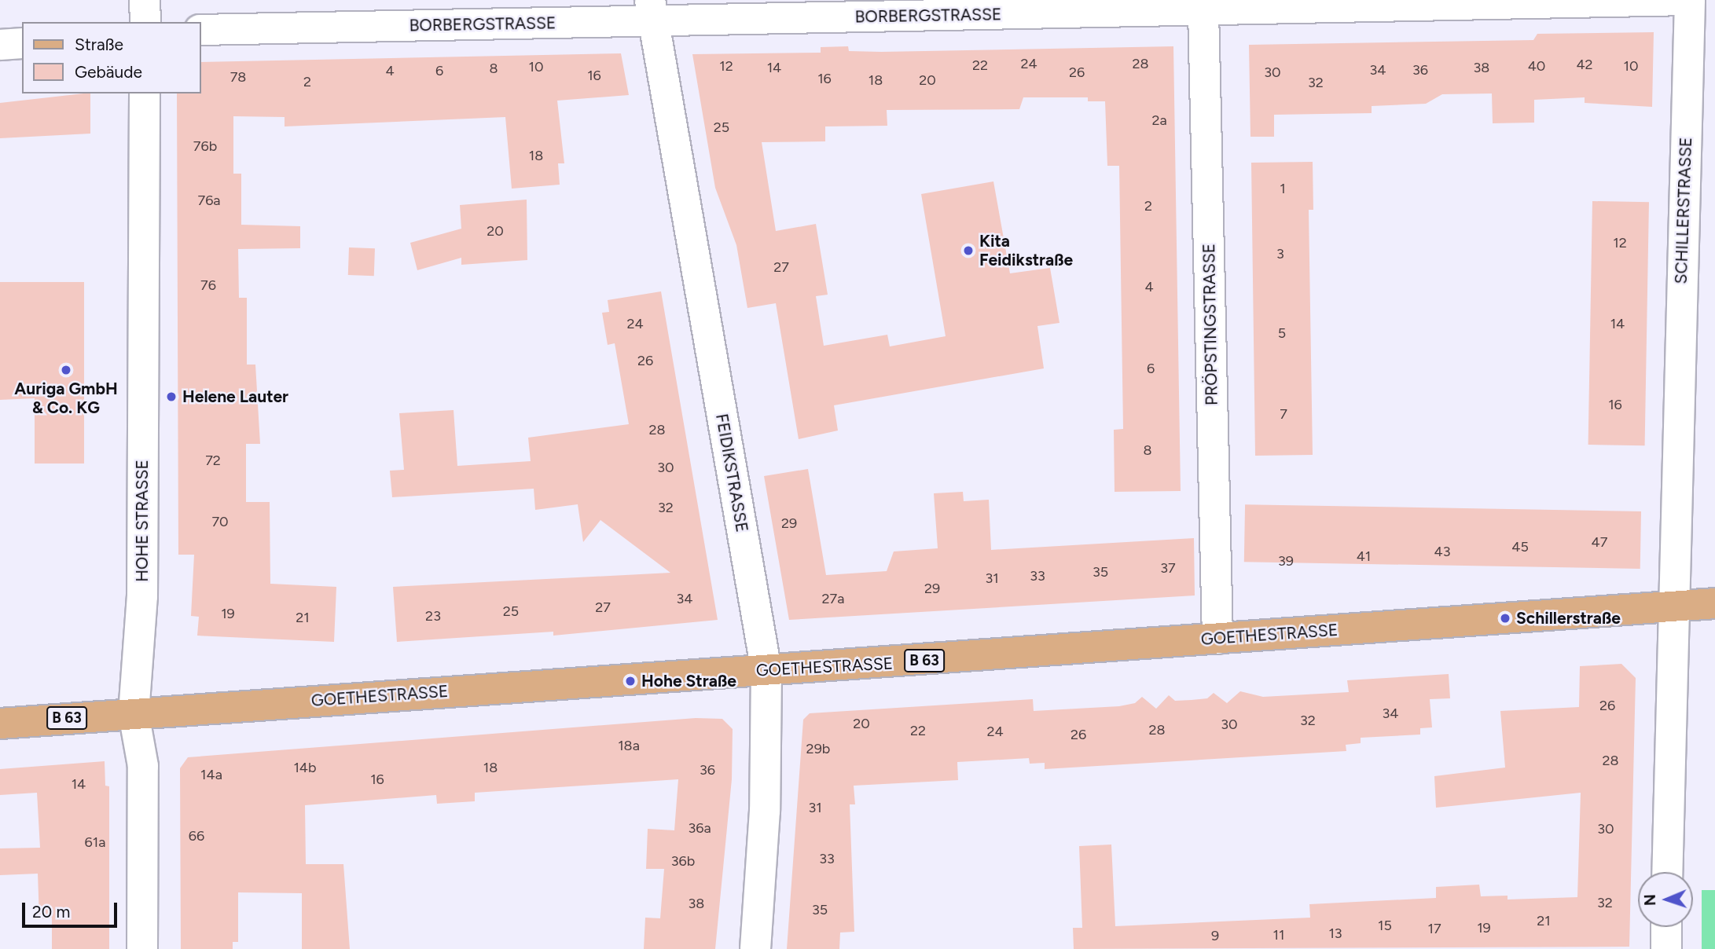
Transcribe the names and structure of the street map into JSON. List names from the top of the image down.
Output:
{
  "streets": {
    "main road": ["GOETHESTRASSE", "B 63"],
    "street": [
      "BORBERGSTRASSE",
      "SCHILLERSTRASSE",
      "PRÖPSTINGSTRASSE",
      "FEIDIKSTRASSE",
      "HOHE STRASSE"
    ]
  },
  "crossings": [
    ["BORBERGSTRASSE", "SCHILLERSTRASSE"],
    ["BORBERGSTRASSE", "PRÖPSTINGSTRASSE"],
    ["BORBERGSTRASSE", "FEIDIKSTRASSE"],
    ["SCHILLERSTRASSE", "GOETHESTRASSE"],
    ["PRÖPSTINGSTRASSE", "GOETHESTRASSE"],
    ["FEIDIKSTRASSE", "GOETHESTRASSE"],
    ["HOHE STRASSE", "GOETHESTRASSE"]
  ],
  "places": [
    "Kita Feidikstraße",
    "Auriga GmbH & Co. KG",
    "Helene Lauter",
    "Schillerstraße",
    "Hohe Straße"
  ],
  "house_numbers": [
    "24",
    "28",
    "42",
    "22",
    "12",
    "40",
    "10",
    "10",
    "14",
    "38",
    "8",
    "34",
    "36",
    "4",
    "6",
    "26",
    "30",
    "16",
    "78",
    "16",
    "18",
    "20",
    "2",
    "32",
    "2a",
    "25",
    "76b",
    "18",
    "1",
    "76a",
    "2",
    "20",
    "12",
    "3",
    "27",
    "76",
    "4",
    "24",
    "14",
    "5",
    "26",
    "6",
    "16",
    "7",
    "28",
    "8",
    "72",
    "30",
    "32",
    "70",
    "29",
    "47",
    "45",
    "43",
    "41",
    "39",
    "37",
    "35",
    "33",
    "31",
    "29",
    "34",
    "27a",
    "27",
    "25",
    "19",
    "23",
    "21",
    "26",
    "34",
    "32",
    "20",
    "30",
    "28",
    "22",
    "24",
    "26",
    "18a",
    "29b",
    "28",
    "14b",
    "18",
    "36",
    "14a",
    "16",
    "14",
    "31",
    "36a",
    "30",
    "66",
    "61a",
    "33",
    "36b",
    "32",
    "38",
    "35",
    "21",
    "15",
    "19",
    "17",
    "13",
    "11",
    "9"
  ],
  "legend": ["Straße", "Gebäude"],
  "scale_bar": "20 m",
  "north": "left"
}
